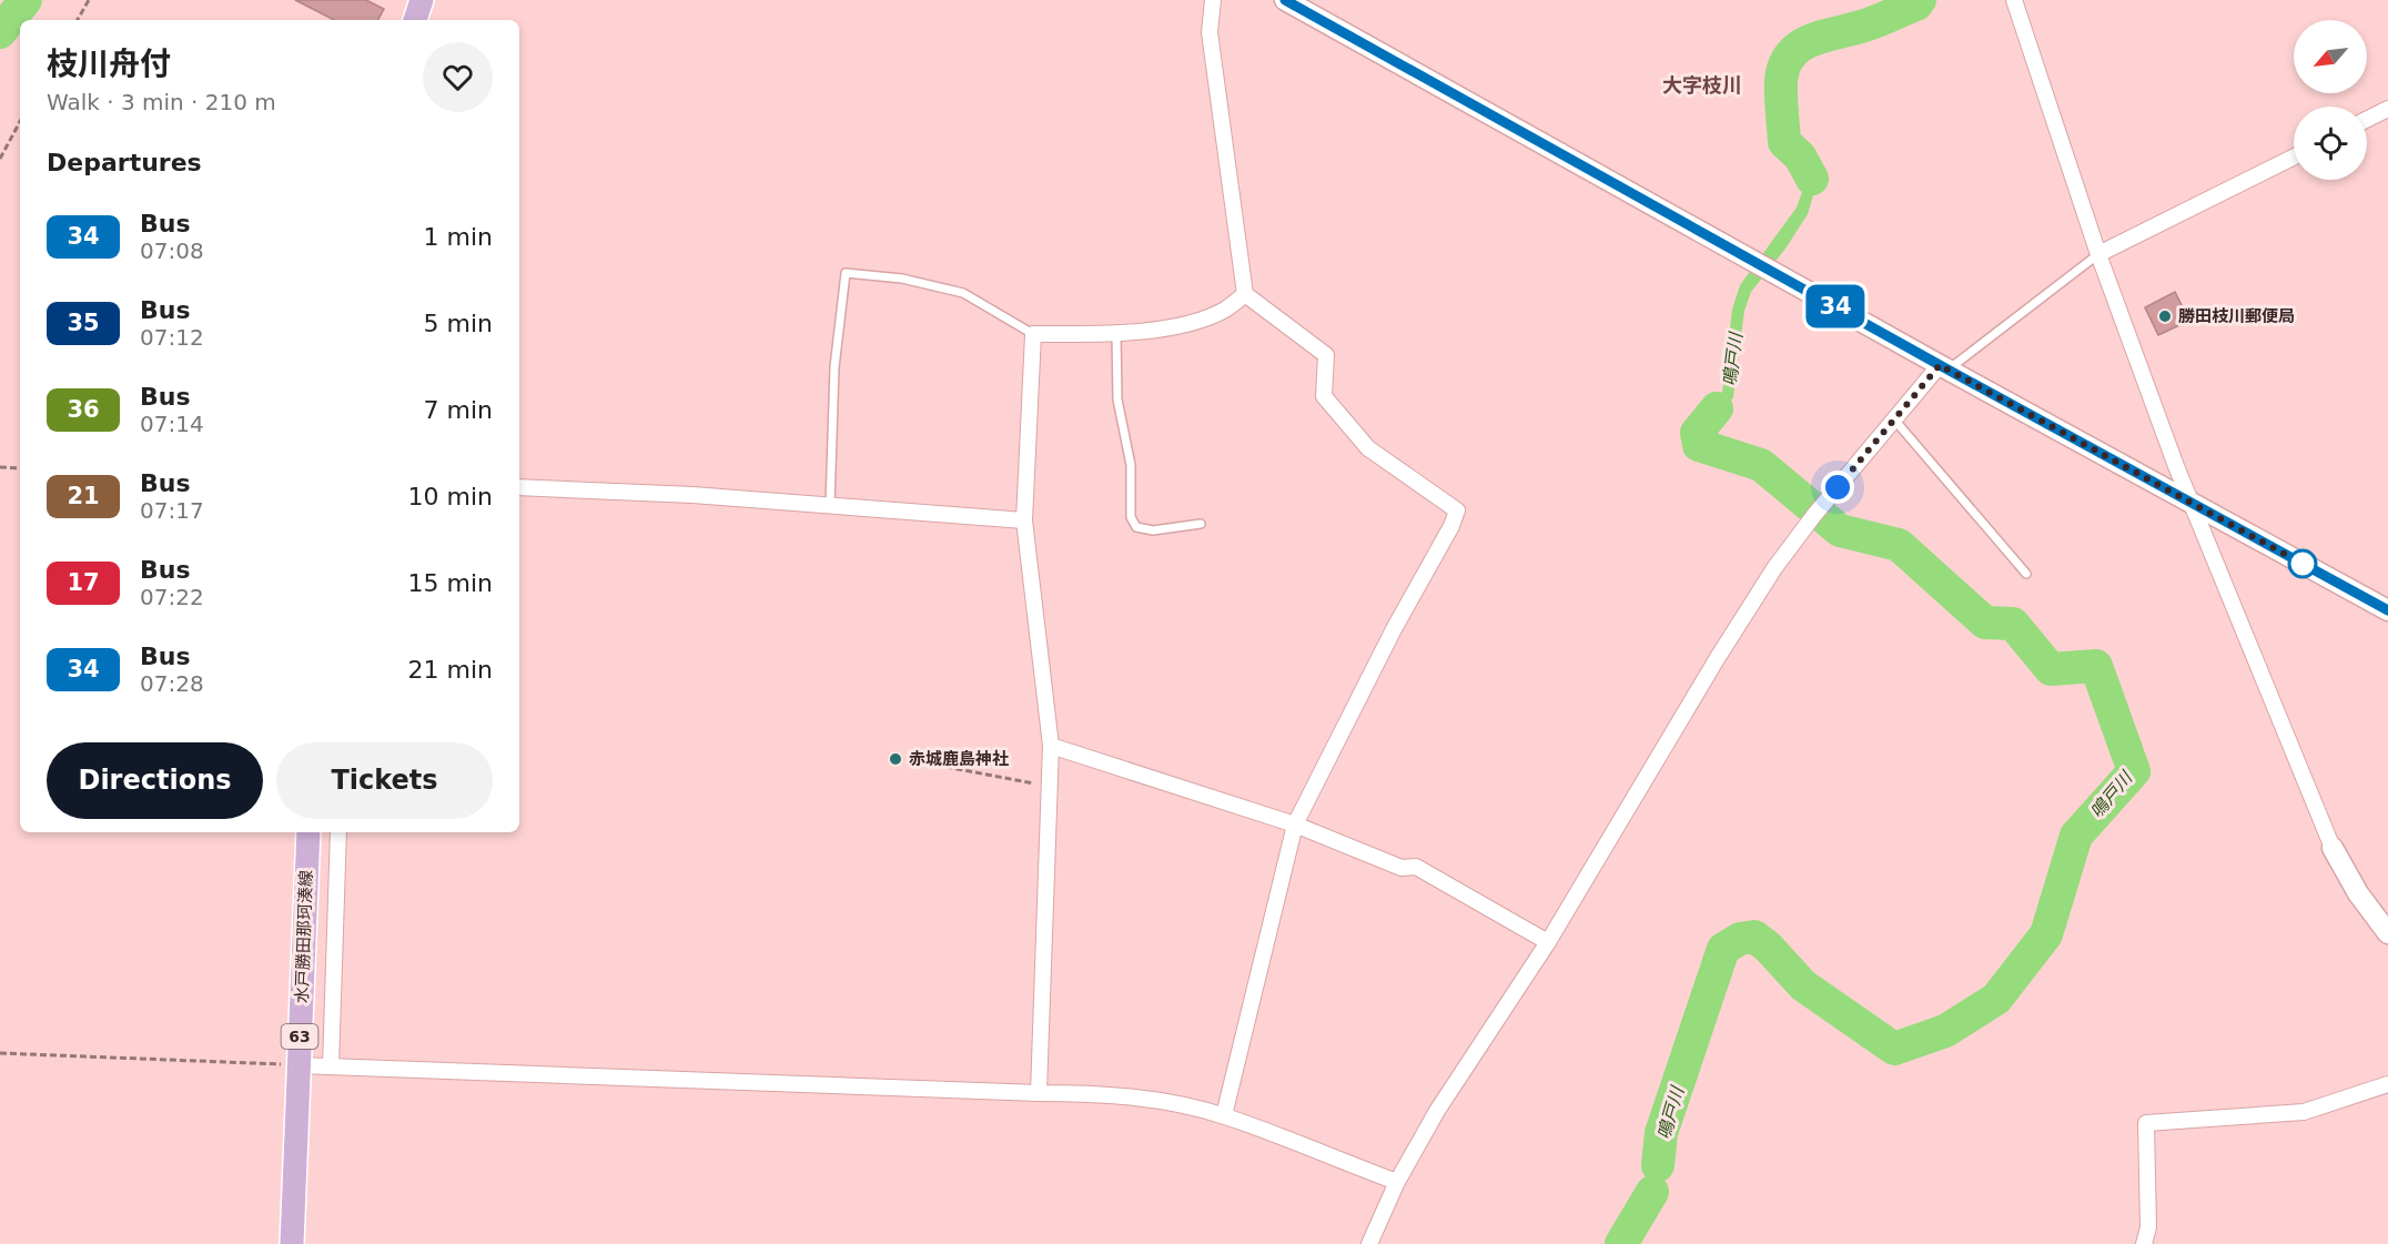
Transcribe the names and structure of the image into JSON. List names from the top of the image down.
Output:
{
  "streets": {
    "main road": ["水戸勝田那珂湊線", "63"]
  },
  "districts": ["大字枝川"],
  "water": ["鳴戸川"],
  "places": ["勝田枝川郵便局", "赤城鹿島神社"],
  "lines": ["bus line 34"],
  "north": "bottom left",
  "page": {
    "on_map": "34",
    "heading": [
      ["枝川舟付", "Walk · 3 min · 210 m"],
      "Departures"
    ],
    "list": [
      {
        "mark": "34",
        "name": "Bus",
        "note": "07:08",
        "value": "1 min"
      },
      {
        "mark": "35",
        "name": "Bus",
        "note": "07:12",
        "value": "5 min"
      },
      {
        "mark": "36",
        "name": "Bus",
        "note": "07:14",
        "value": "7 min"
      },
      {
        "mark": "21",
        "name": "Bus",
        "note": "07:17",
        "value": "10 min"
      },
      {
        "mark": "17",
        "name": "Bus",
        "note": "07:22",
        "value": "15 min"
      },
      {
        "mark": "34",
        "name": "Bus",
        "note": "07:28",
        "value": "21 min"
      }
    ],
    "buttons": ["Directions", "Tickets"]
  }
}
